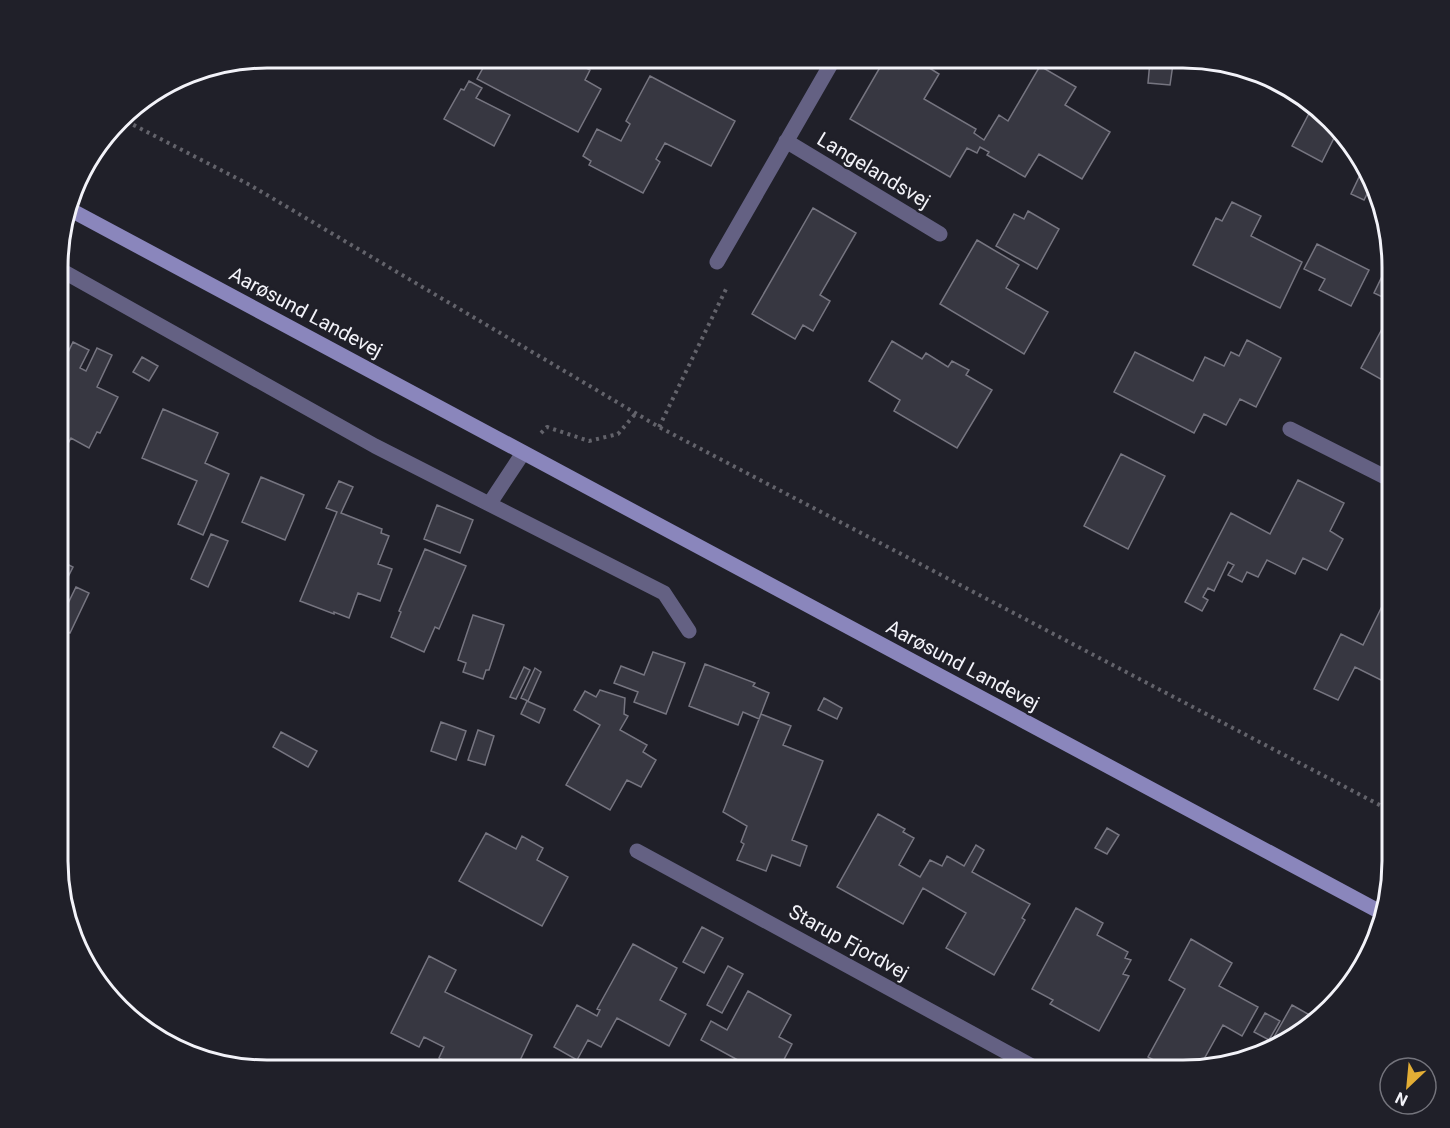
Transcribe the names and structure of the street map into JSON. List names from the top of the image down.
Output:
{
  "streets": {
    "street": ["Langelandsvej", "Aarøsund Landevej", "Starup Fjordvej"]
  },
  "north": "bottom left"
}
